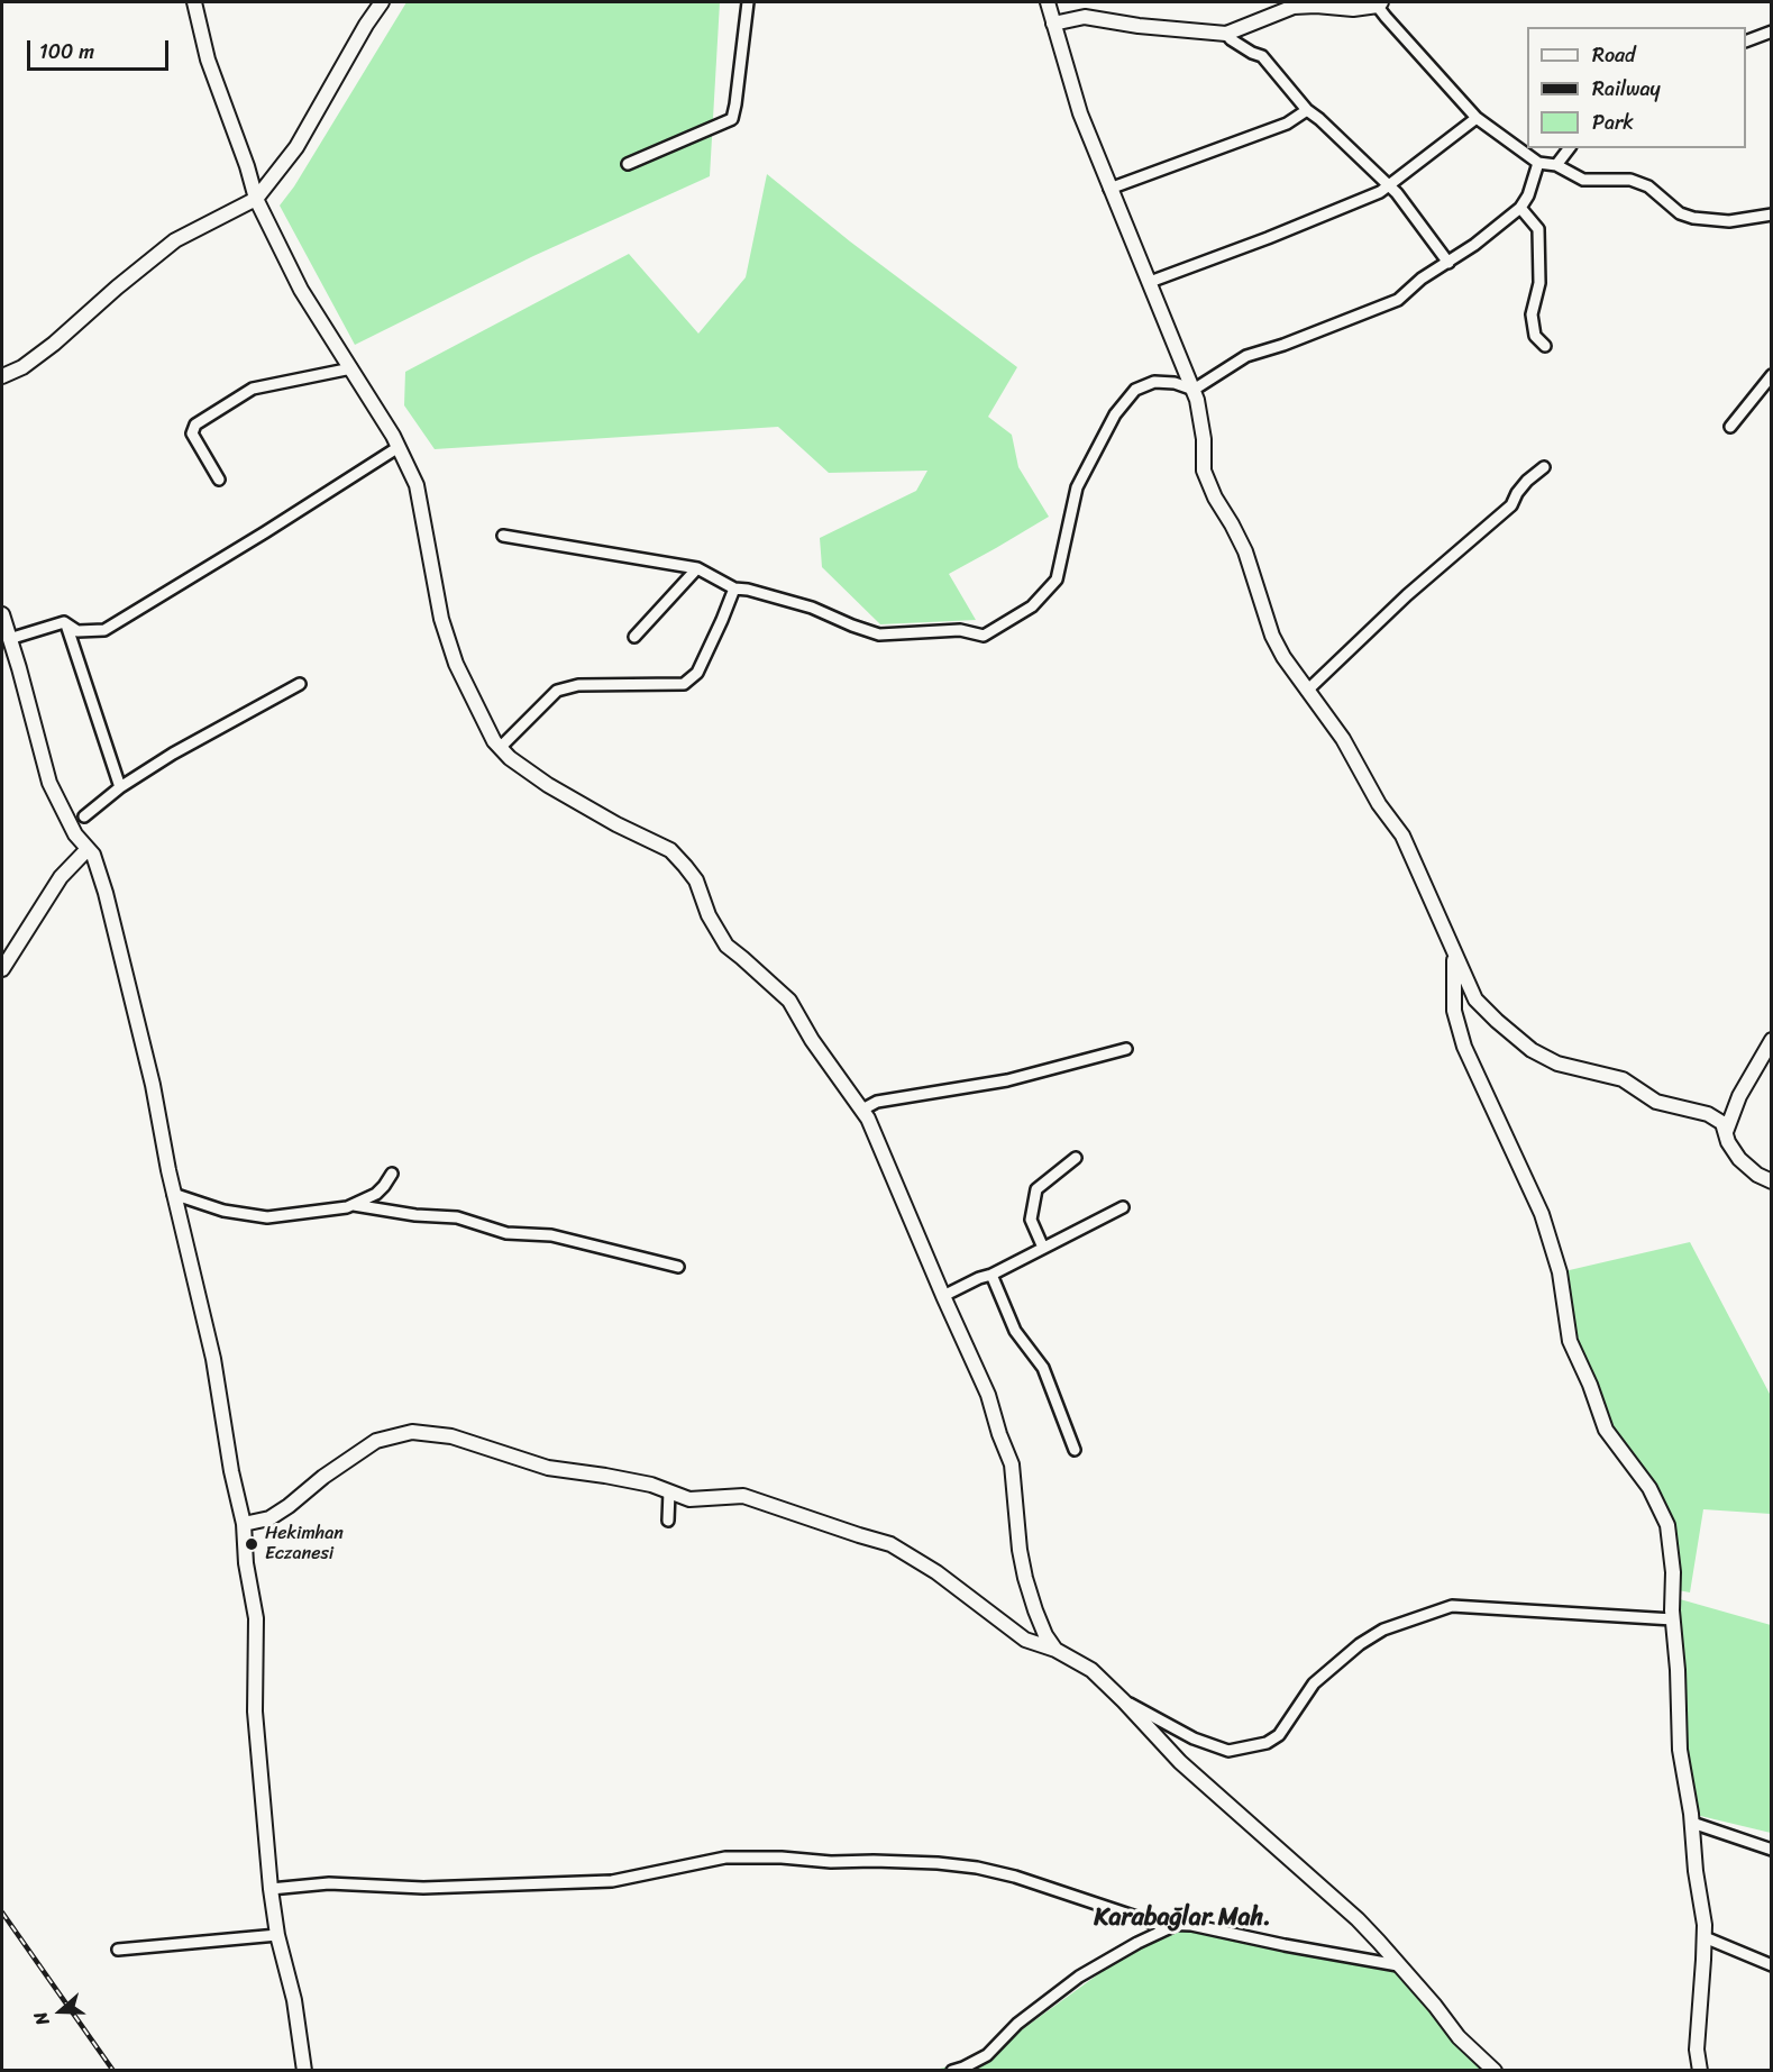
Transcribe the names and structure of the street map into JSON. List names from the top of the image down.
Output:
{
  "districts": ["Karabağlar Mah."],
  "places": ["Hekimhan Eczanesi"],
  "legend": ["Road", "Railway", "Park"],
  "scale_bar": "100 m",
  "north": "left"
}
